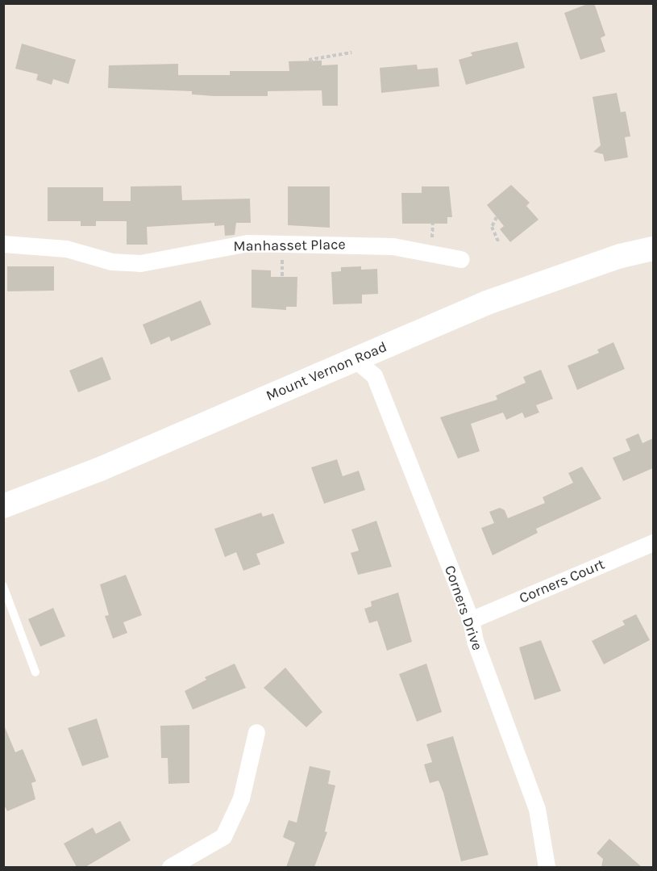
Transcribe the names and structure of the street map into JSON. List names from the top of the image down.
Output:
{
  "streets": {
    "main road": ["Mount Vernon Road"],
    "street": ["Manhasset Place", "Corners Court", "Corners Drive"]
  },
  "crossings": [
    ["Mount Vernon Road", "Corners Drive"],
    ["Corners Court", "Corners Drive"]
  ]
}
